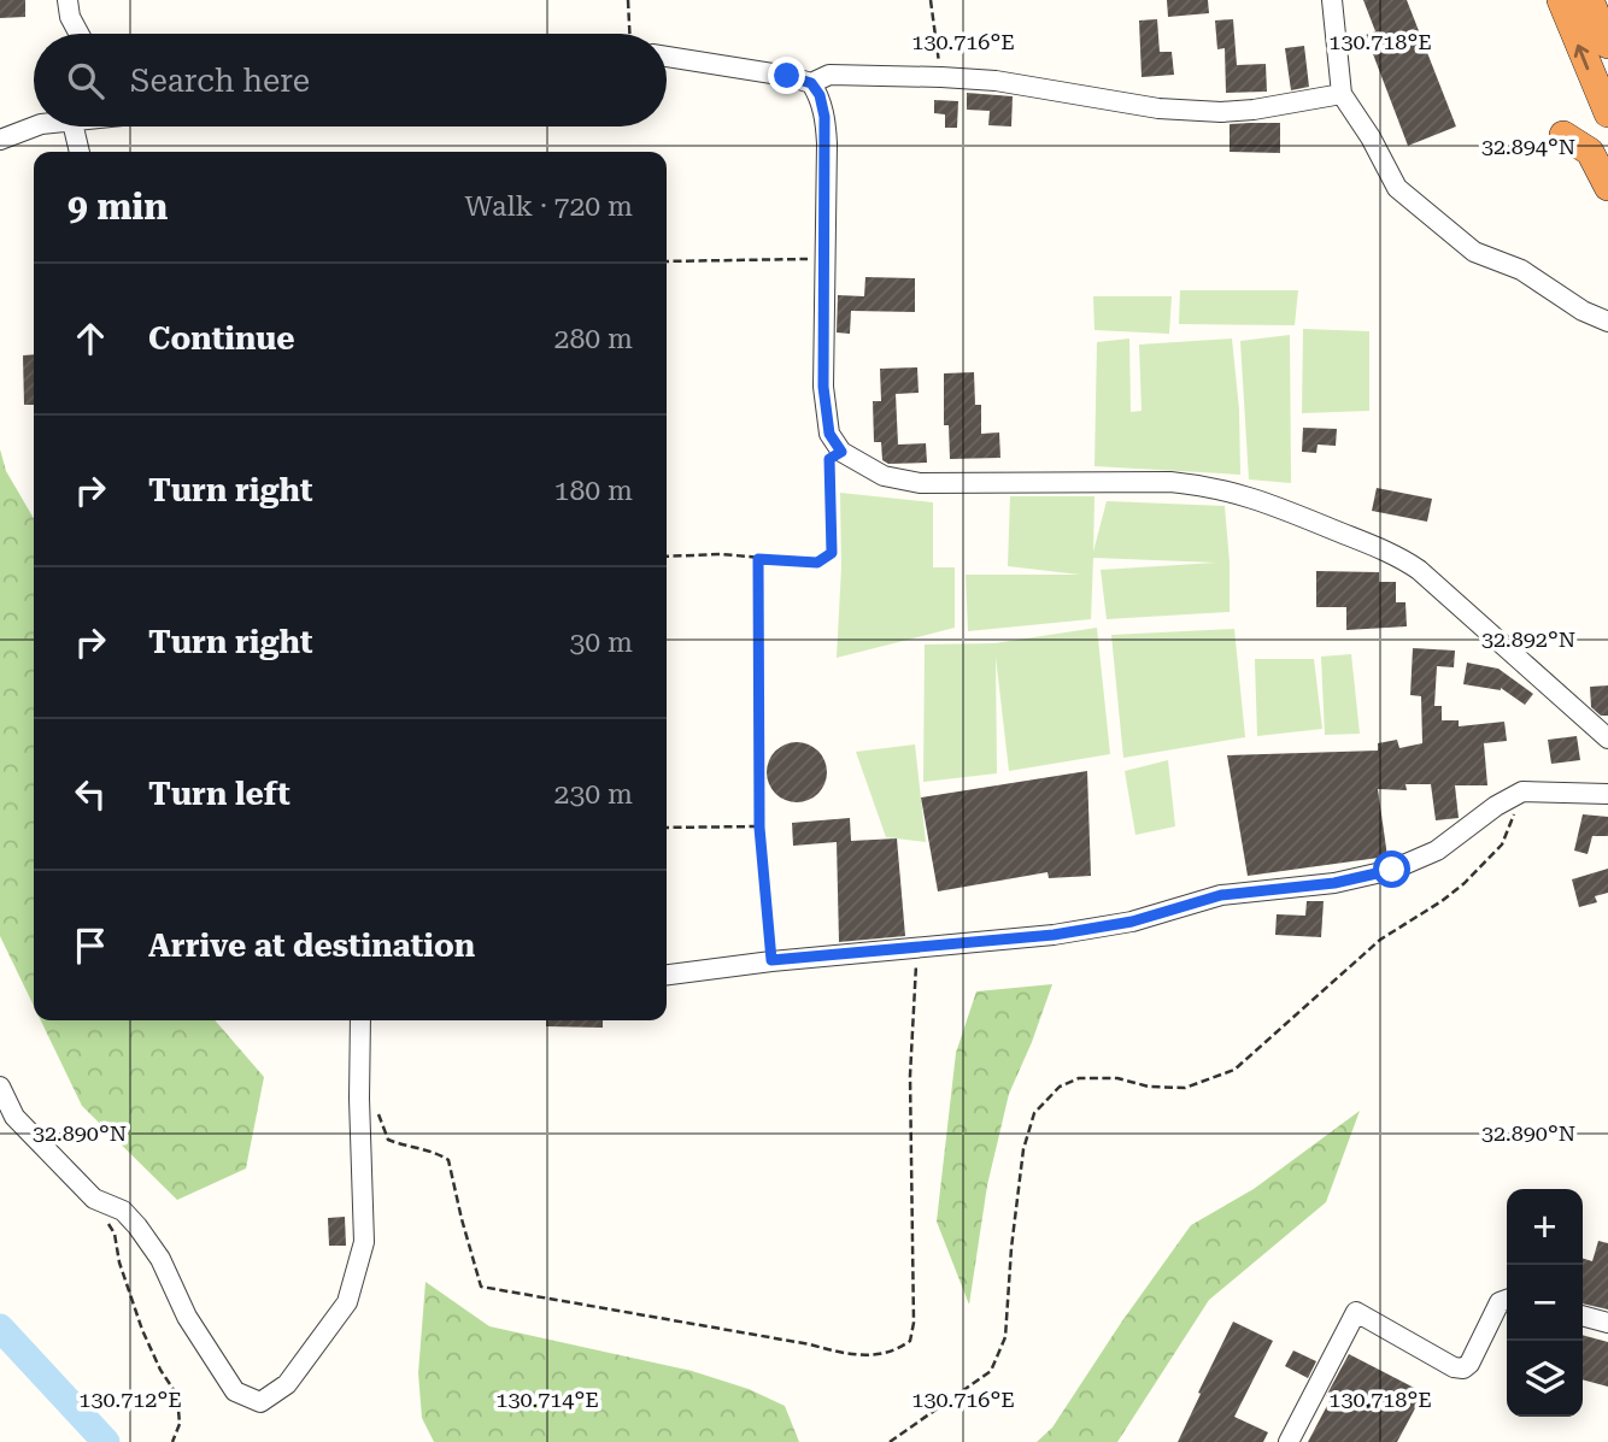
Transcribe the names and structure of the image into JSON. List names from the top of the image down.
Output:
{
  "page": {
    "search": "Search here",
    "heading": ["9 min", "Walk · 720 m"],
    "list": [
      ["Continue", "280 m"],
      ["Turn right", "180 m"],
      ["Turn right", "30 m"],
      ["Turn left", "230 m"],
      "Arrive at destination"
    ],
    "map_buttons": ["+", "−"]
  },
  "coordinates": [
    "130.716°E",
    "130.718°E",
    "32.894°N",
    "32.892°N",
    "32.890°N",
    "130.712°E",
    "130.714°E"
  ]
}
